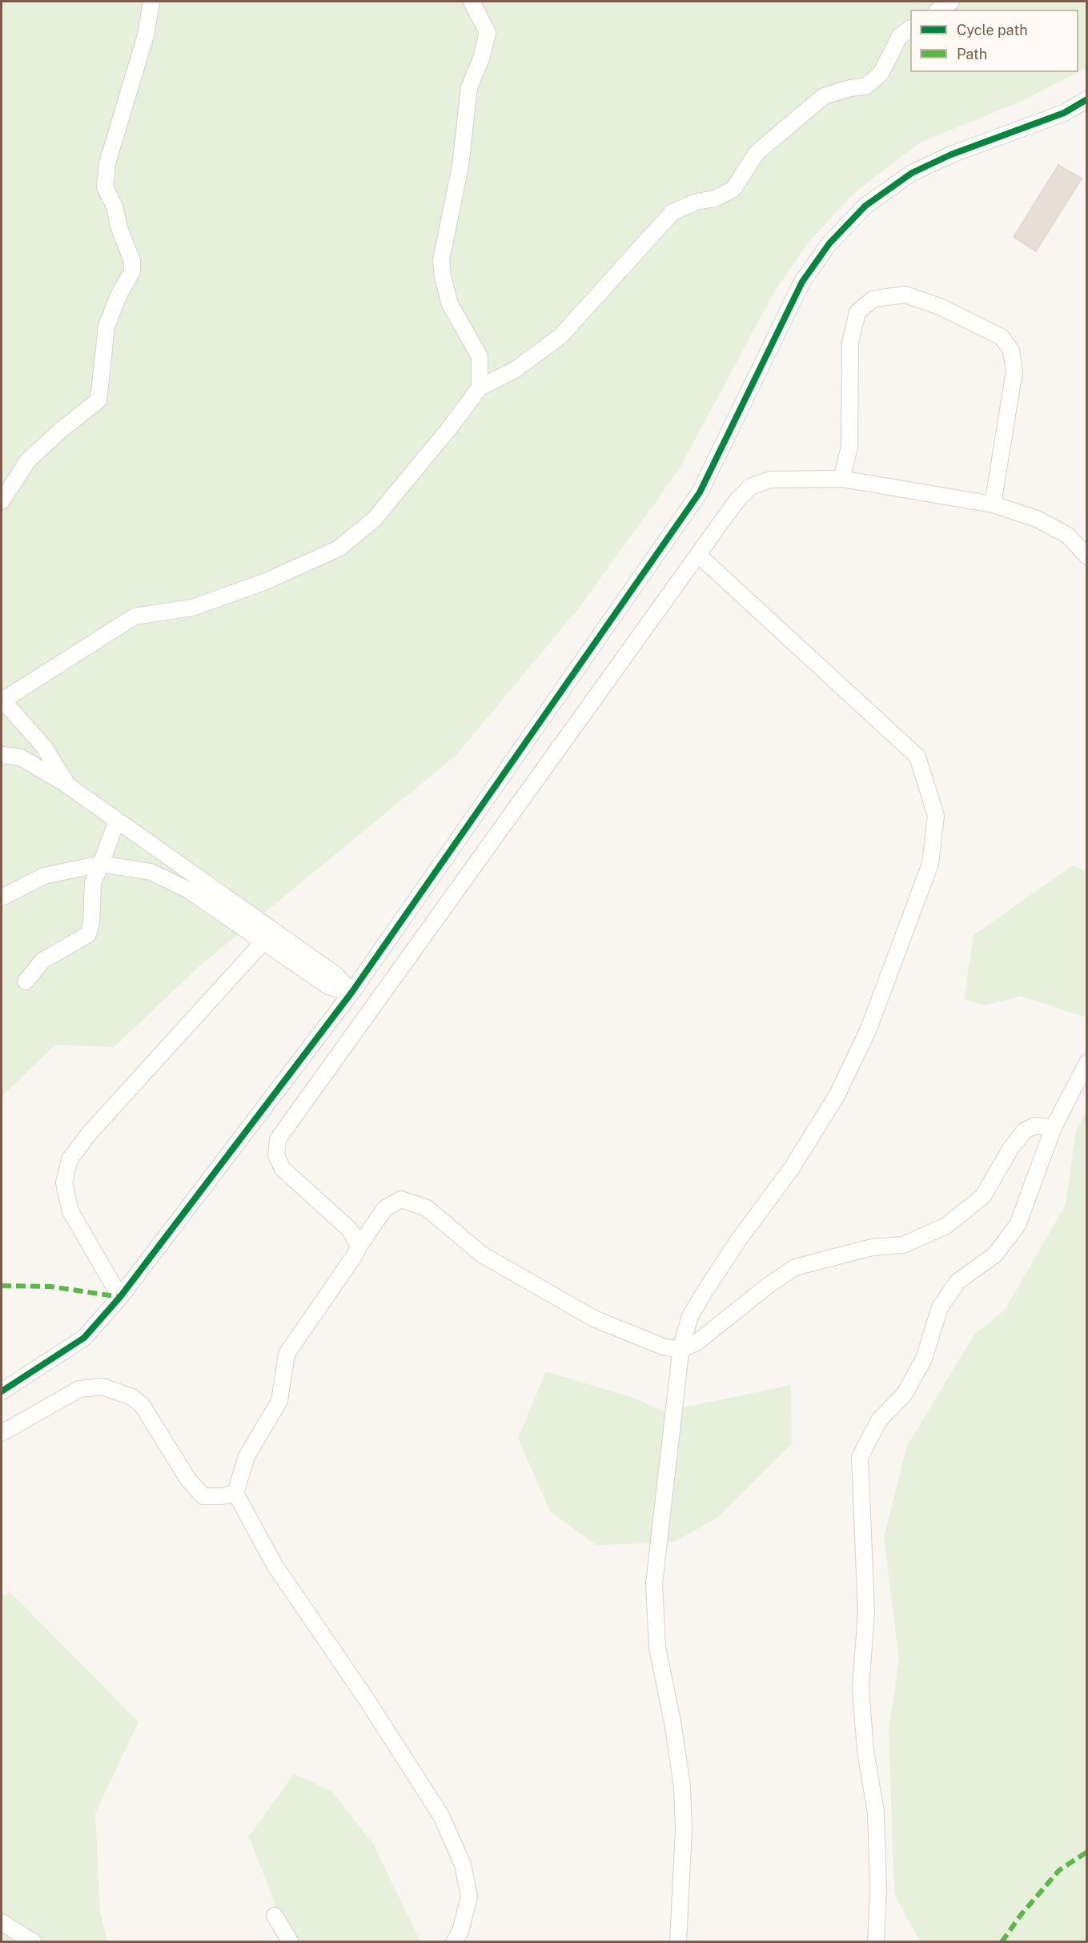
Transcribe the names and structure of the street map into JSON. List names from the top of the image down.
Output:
{
  "legend": ["Cycle path", "Path"]
}
